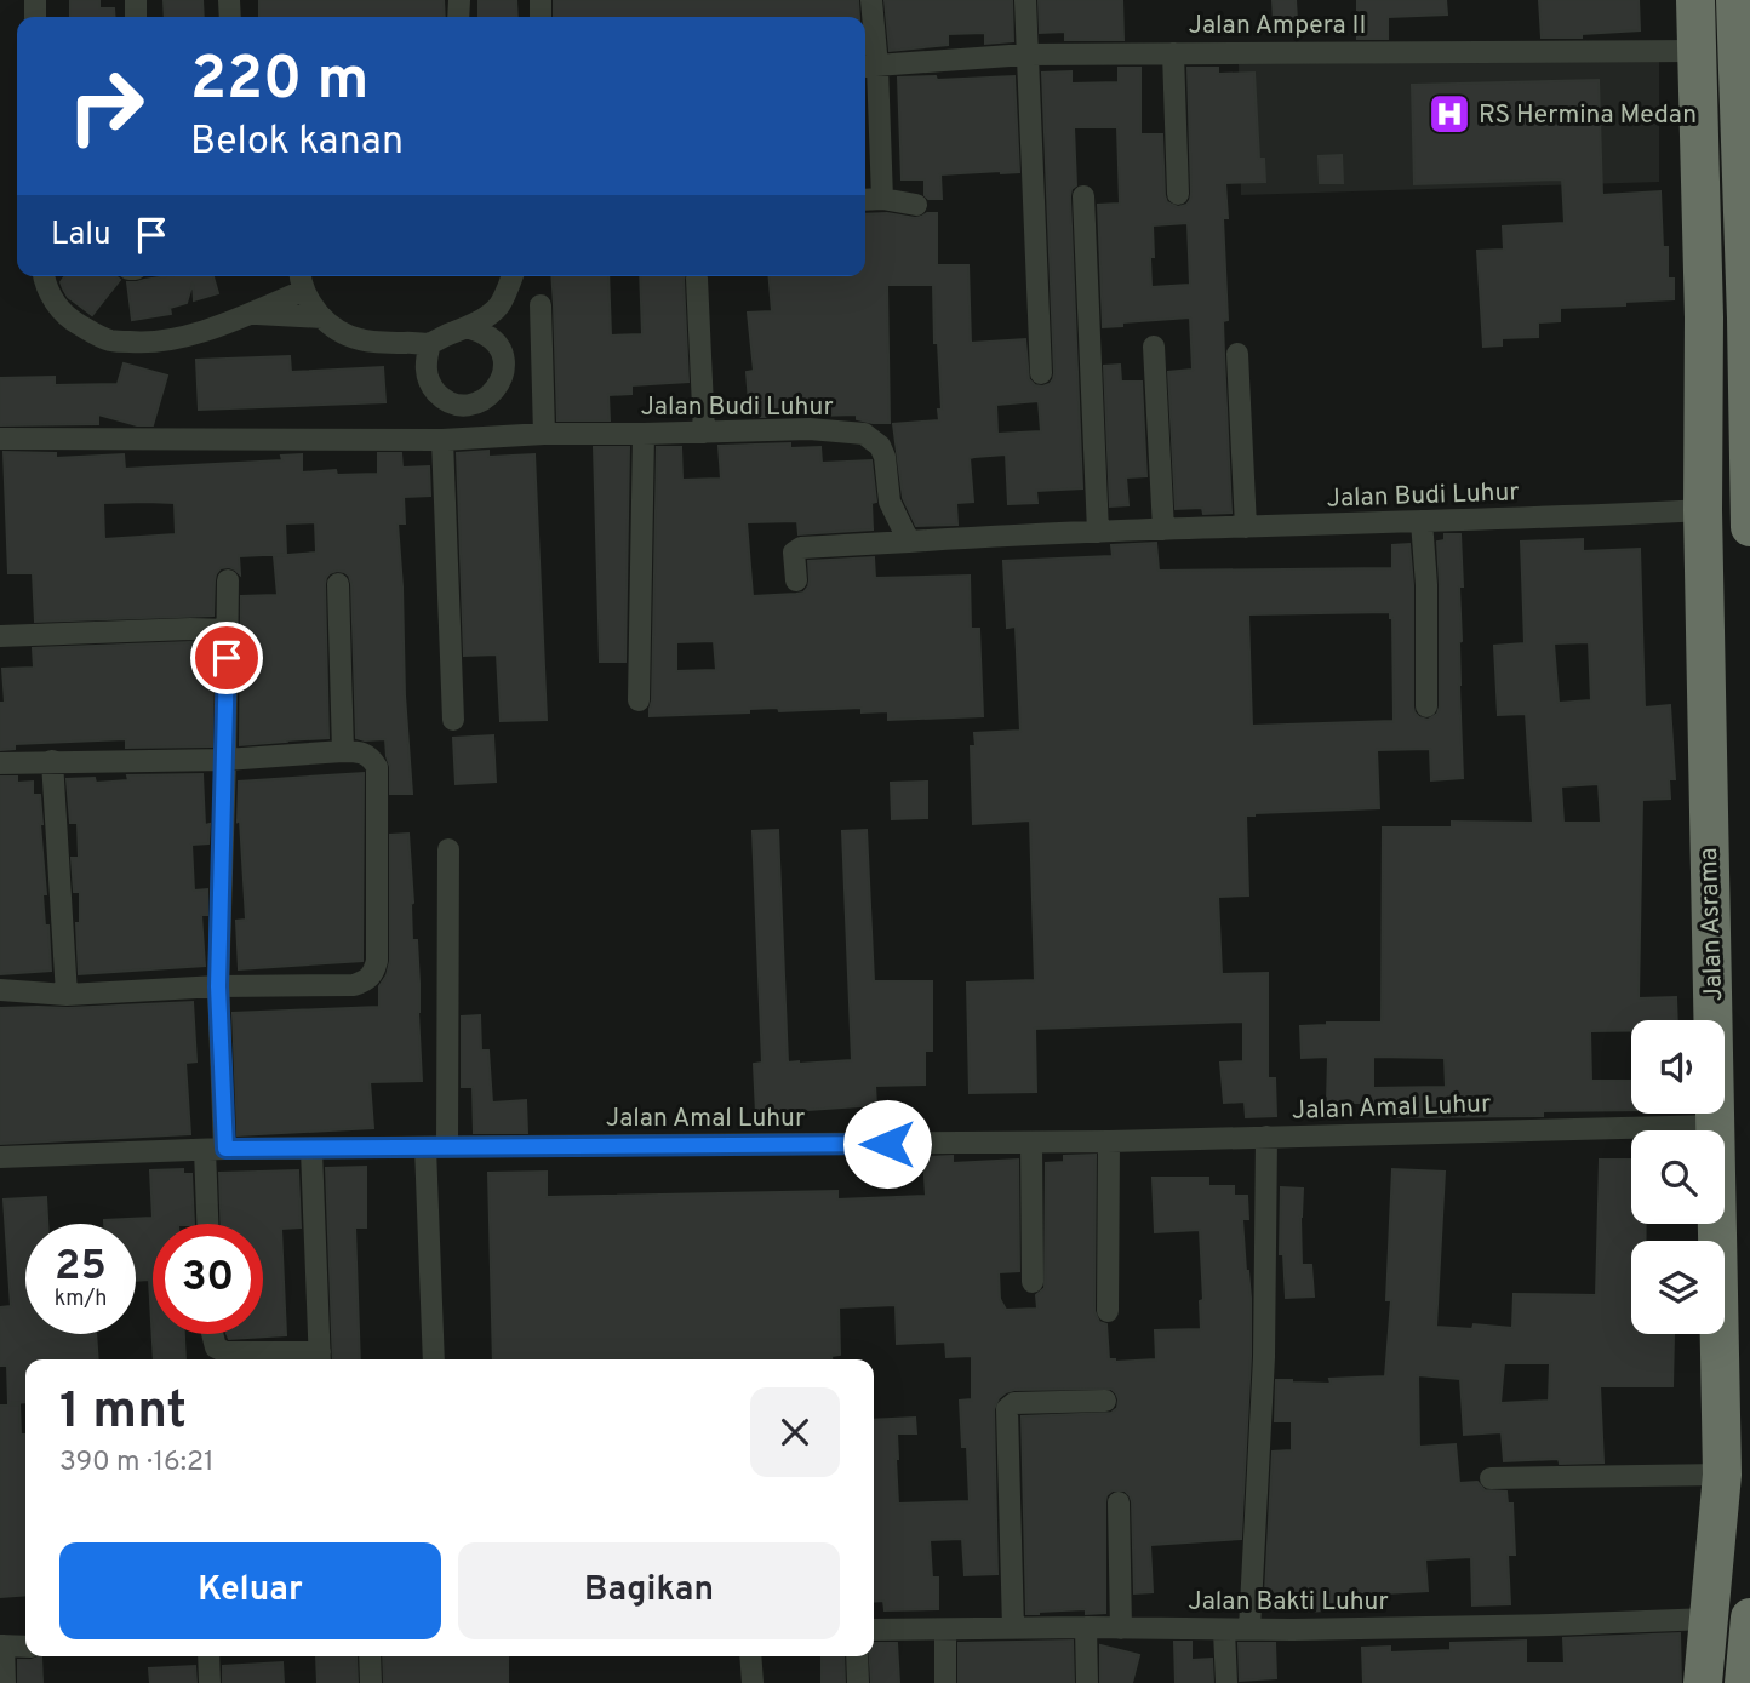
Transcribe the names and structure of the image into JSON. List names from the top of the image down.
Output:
{
  "streets": {
    "highway": ["Jalan Asrama"],
    "street": [
      "Jalan Ampera II",
      "Jalan Budi Luhur",
      "Jalan Amal Luhur",
      "Jalan Bakti Luhur"
    ]
  },
  "crossings": [
    ["Jalan Budi Luhur", "Jalan Asrama"],
    ["Jalan Asrama", "Jalan Amal Luhur"],
    ["Jalan Asrama", "Jalan Bakti Luhur"]
  ],
  "places": {
    "hospital": ["RS Hermina Medan"]
  },
  "page": {
    "turn": ["220 m", "Belok kanan"],
    "then": "Lalu",
    "speed": "25 km/h",
    "limit": "30",
    "heading": ["1 mnt", "390 m · 16:21"],
    "buttons": ["Keluar", "Bagikan"]
  }
}
